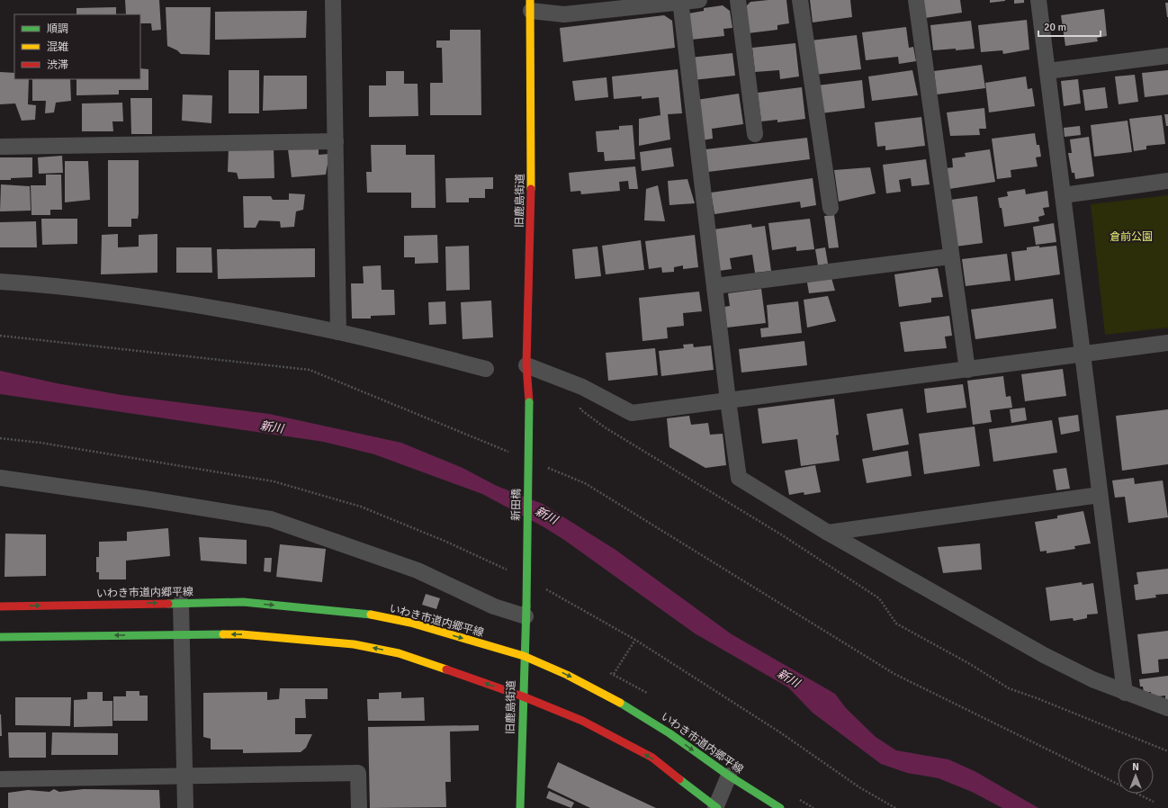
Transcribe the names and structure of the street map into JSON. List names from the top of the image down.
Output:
{
  "streets": {
    "street": ["旧鹿島街道", "新田橋", "いわき市道内郷平線"]
  },
  "crossings": [
    ["旧鹿島街道", "新田橋"],
    ["旧鹿島街道", "いわき市道内郷平線"]
  ],
  "water": ["新川"],
  "parks": ["倉前公園"],
  "legend": ["順調", "混雑", "渋滞"],
  "scale_bar": "20 m",
  "north": "top"
}
